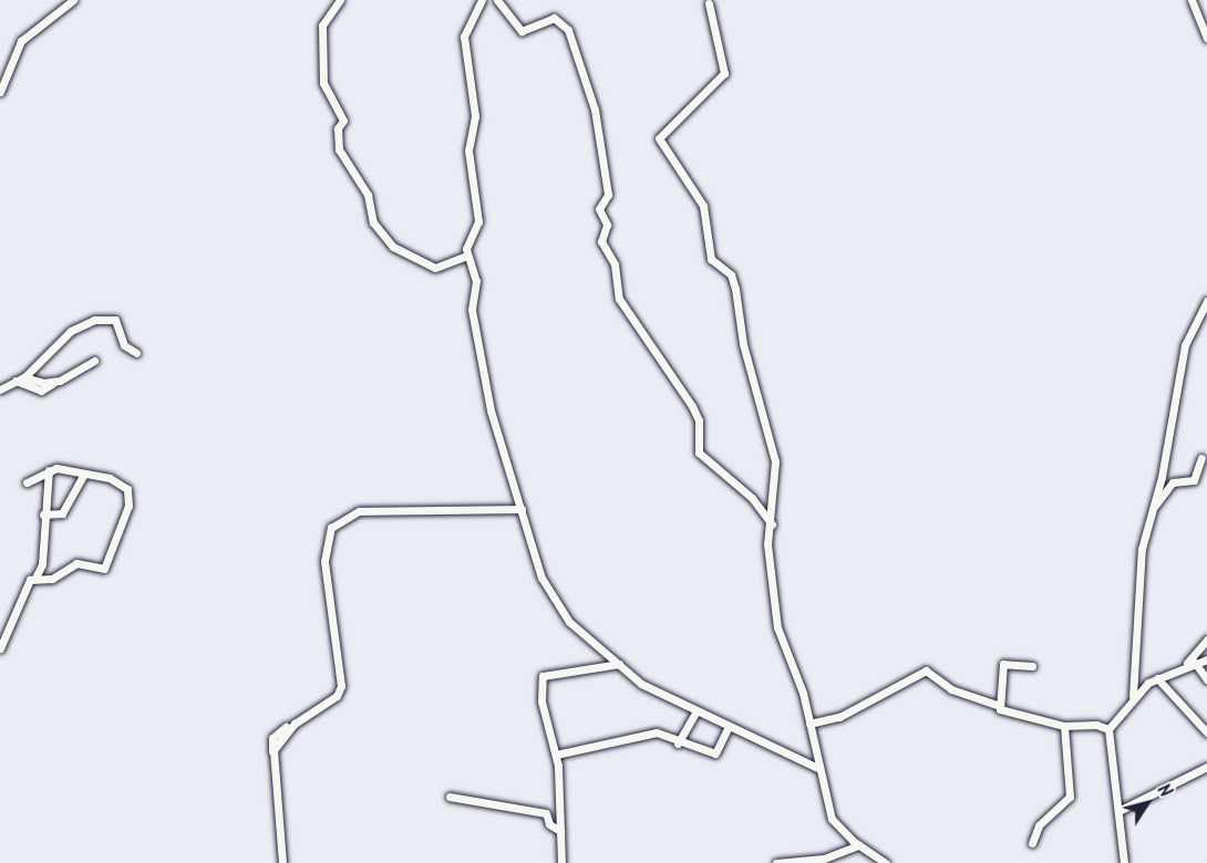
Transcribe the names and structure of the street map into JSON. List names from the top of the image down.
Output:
{
  "north": "top right"
}
